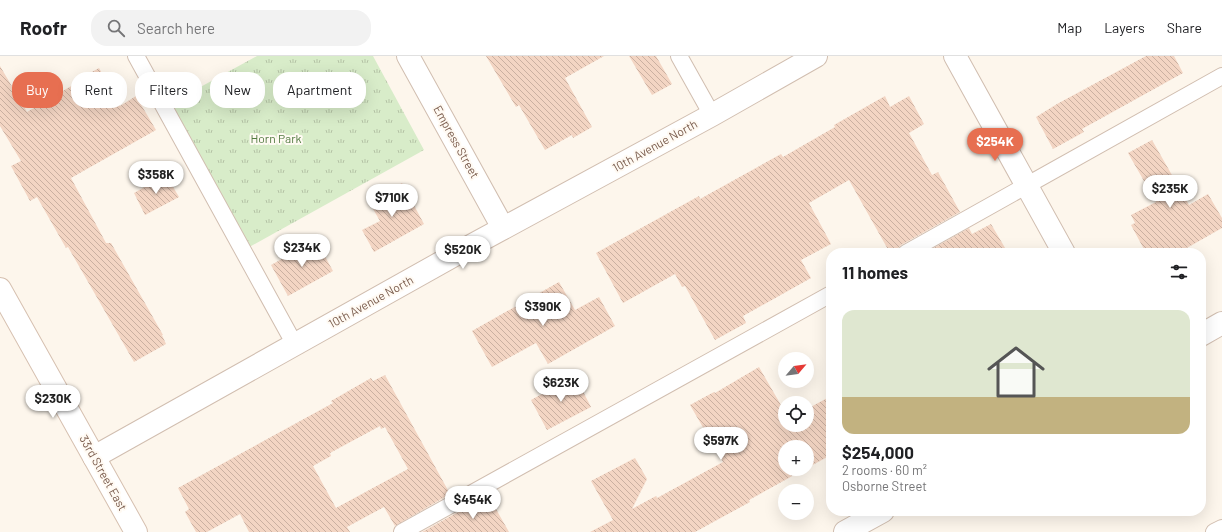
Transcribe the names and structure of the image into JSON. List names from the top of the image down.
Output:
{
  "streets": {
    "street": ["Empress Street", "10th Avenue North", "33rd Street East"]
  },
  "crossings": [
    ["Empress Street", "10th Avenue North"],
    ["10th Avenue North", "33rd Street East"]
  ],
  "parks": ["Horn Park"],
  "north": "top right",
  "page": {
    "header": "Roofr",
    "search": "Search here",
    "nav": ["Map", "Layers", "Share"],
    "chip": [
      "Buy",
      "Rent",
      "Filters",
      "New",
      "Apartment"
    ],
    "price": [
      "$254K",
      "$358K",
      "$235K",
      "$710K",
      "$234K",
      "$520K",
      "$390K",
      "$623K",
      "$230K",
      "$597K",
      "$454K"
    ],
    "heading": "11 homes",
    "list": [
      {
        "name": "$254,000",
        "note": "2 rooms · 60 m² · Osborne Street"
      }
    ],
    "map_buttons": ["+", "−"]
  }
}
